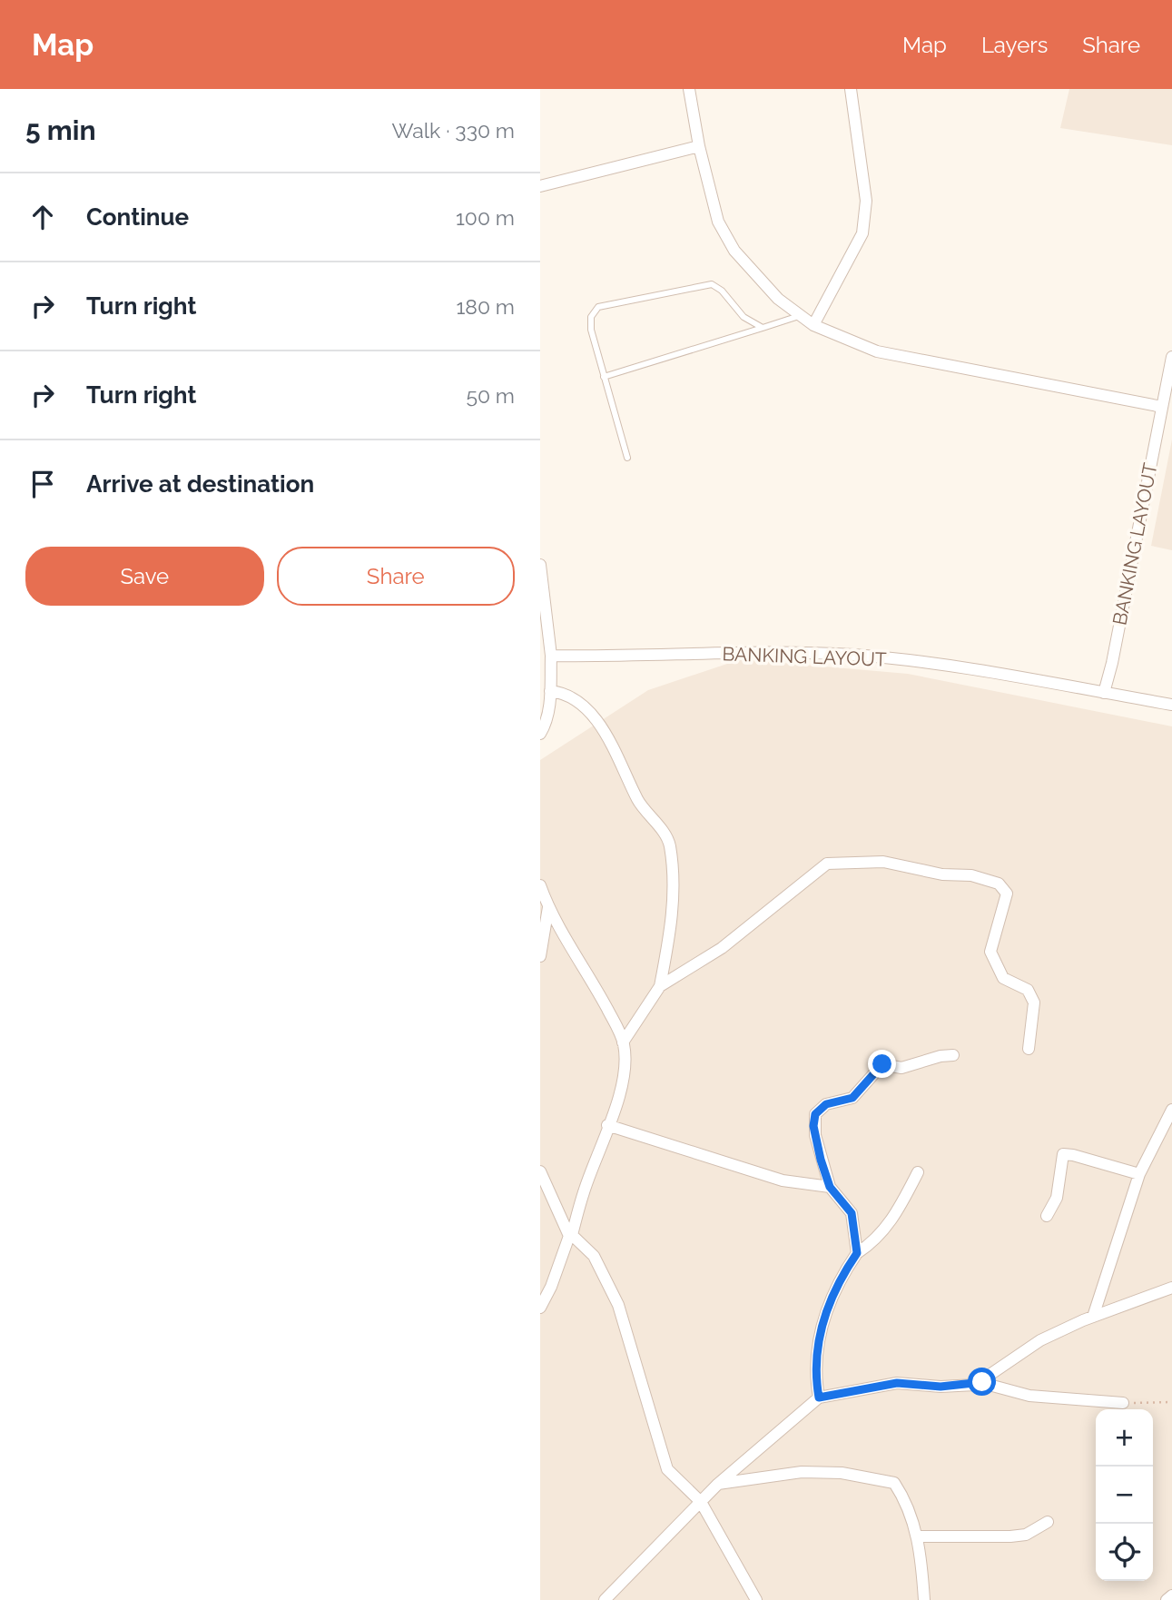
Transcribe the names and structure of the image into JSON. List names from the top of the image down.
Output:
{
  "streets": {
    "street": ["BANKING LAYOUT"]
  },
  "page": {
    "header": "Map",
    "nav": ["Map", "Layers", "Share"],
    "heading": ["5 min", "Walk · 330 m"],
    "list": [
      ["Continue", "100 m"],
      ["Turn right", "180 m"],
      ["Turn right", "50 m"],
      "Arrive at destination"
    ],
    "buttons": ["Save", "Share"],
    "map_buttons": ["+", "−"]
  }
}
